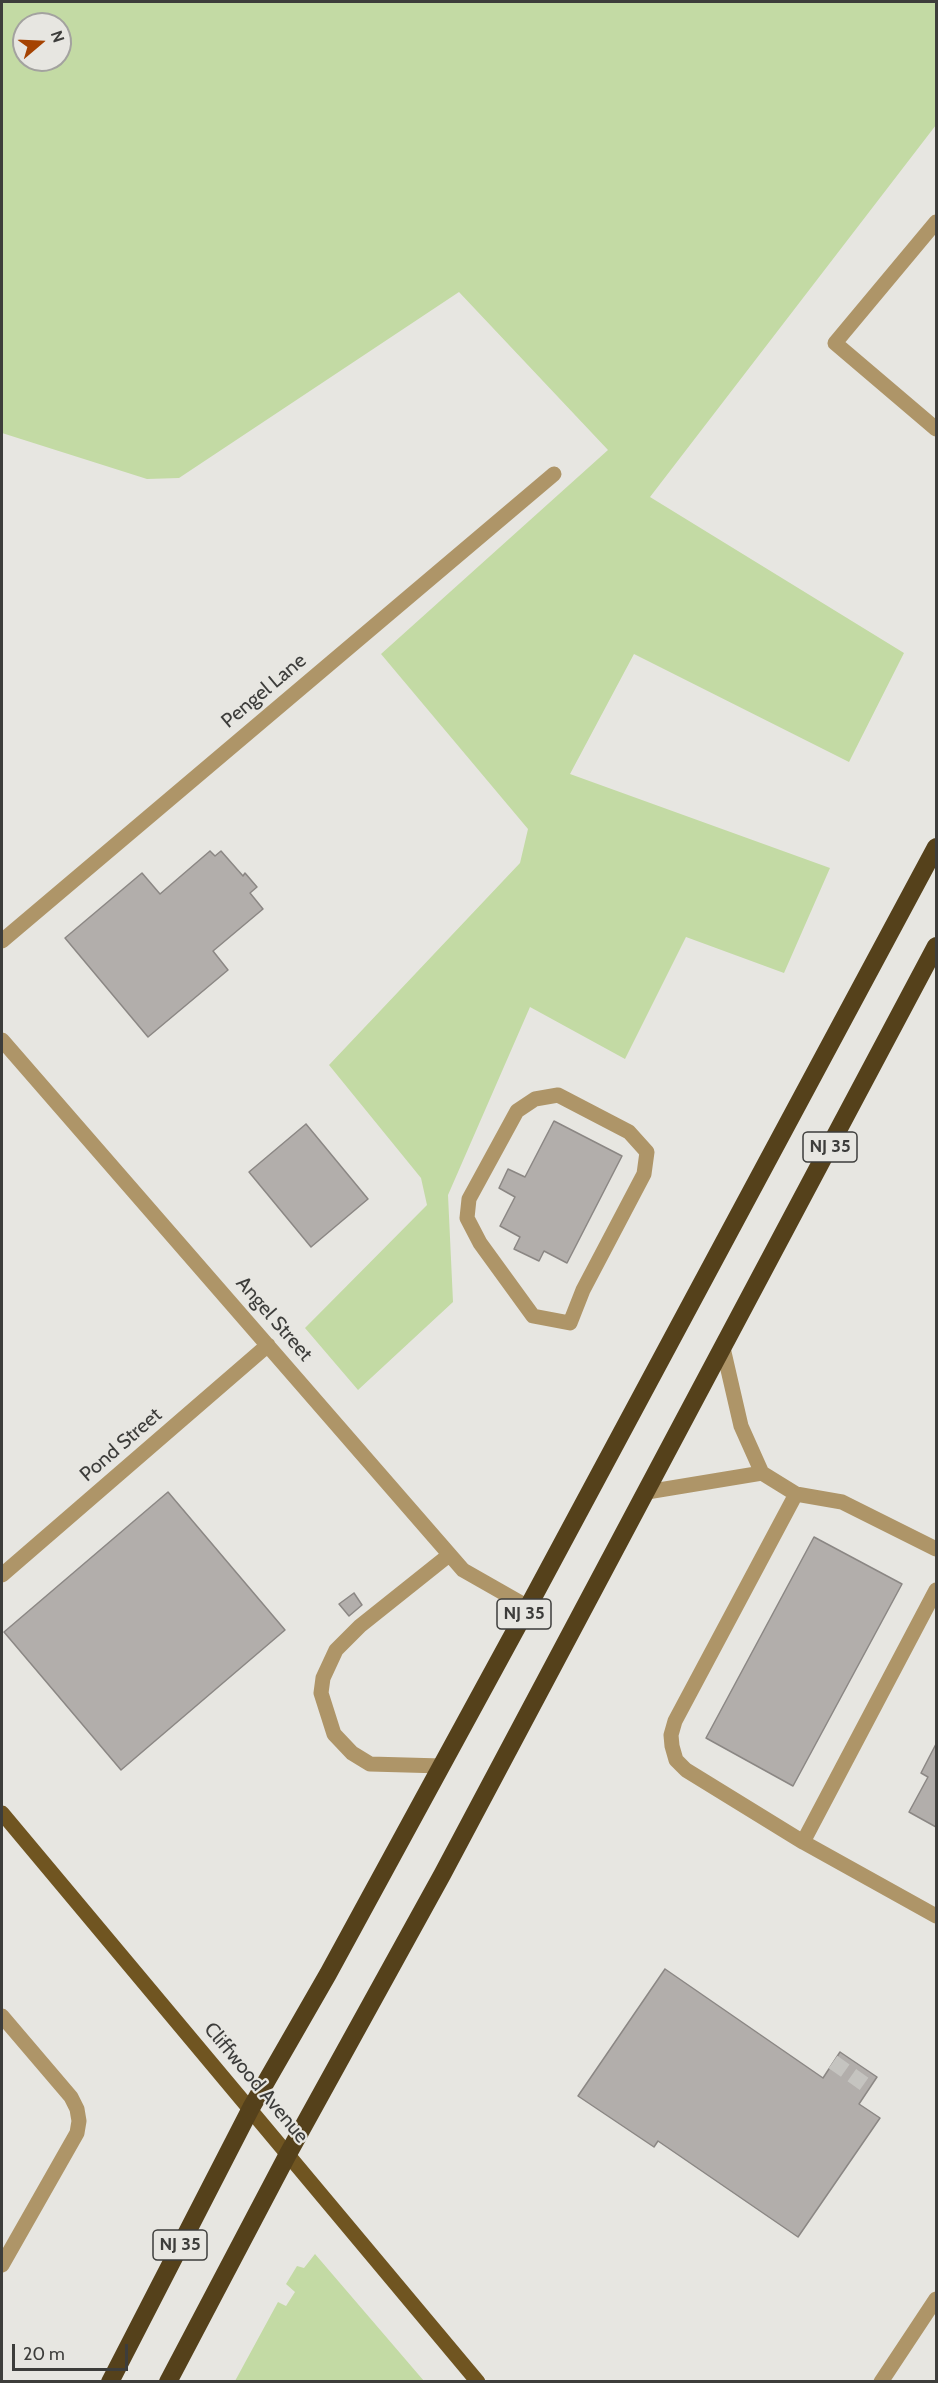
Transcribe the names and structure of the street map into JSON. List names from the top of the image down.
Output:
{
  "streets": {
    "highway": ["NJ 35"],
    "main road": ["Cliffwood Avenue"],
    "street": ["Pengel Lane", "Angel Street", "Pond Street"]
  },
  "crossings": [
    ["NJ 35", "Angel Street"],
    ["NJ 35", "Cliffwood Avenue"],
    ["Angel Street", "Pond Street"]
  ],
  "scale_bar": "20 m",
  "north": "right"
}
